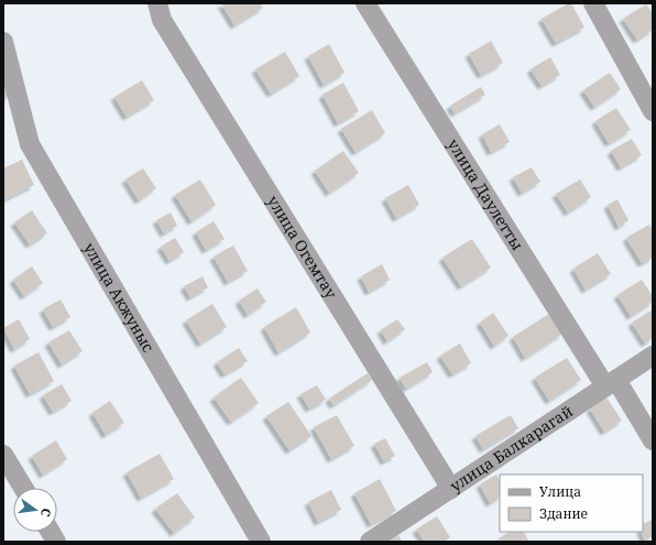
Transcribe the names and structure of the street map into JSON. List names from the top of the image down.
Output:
{
  "streets": {
    "street": [
      "улица Даулетты",
      "улица Огемтау",
      "улица Акжуныс",
      "улица Балкарагай"
    ]
  },
  "crossings": [
    ["улица Даулетты", "улица Балкарагай"],
    ["улица Огемтау", "улица Балкарагай"]
  ],
  "legend": ["Улица", "Здание"],
  "north": "right"
}
